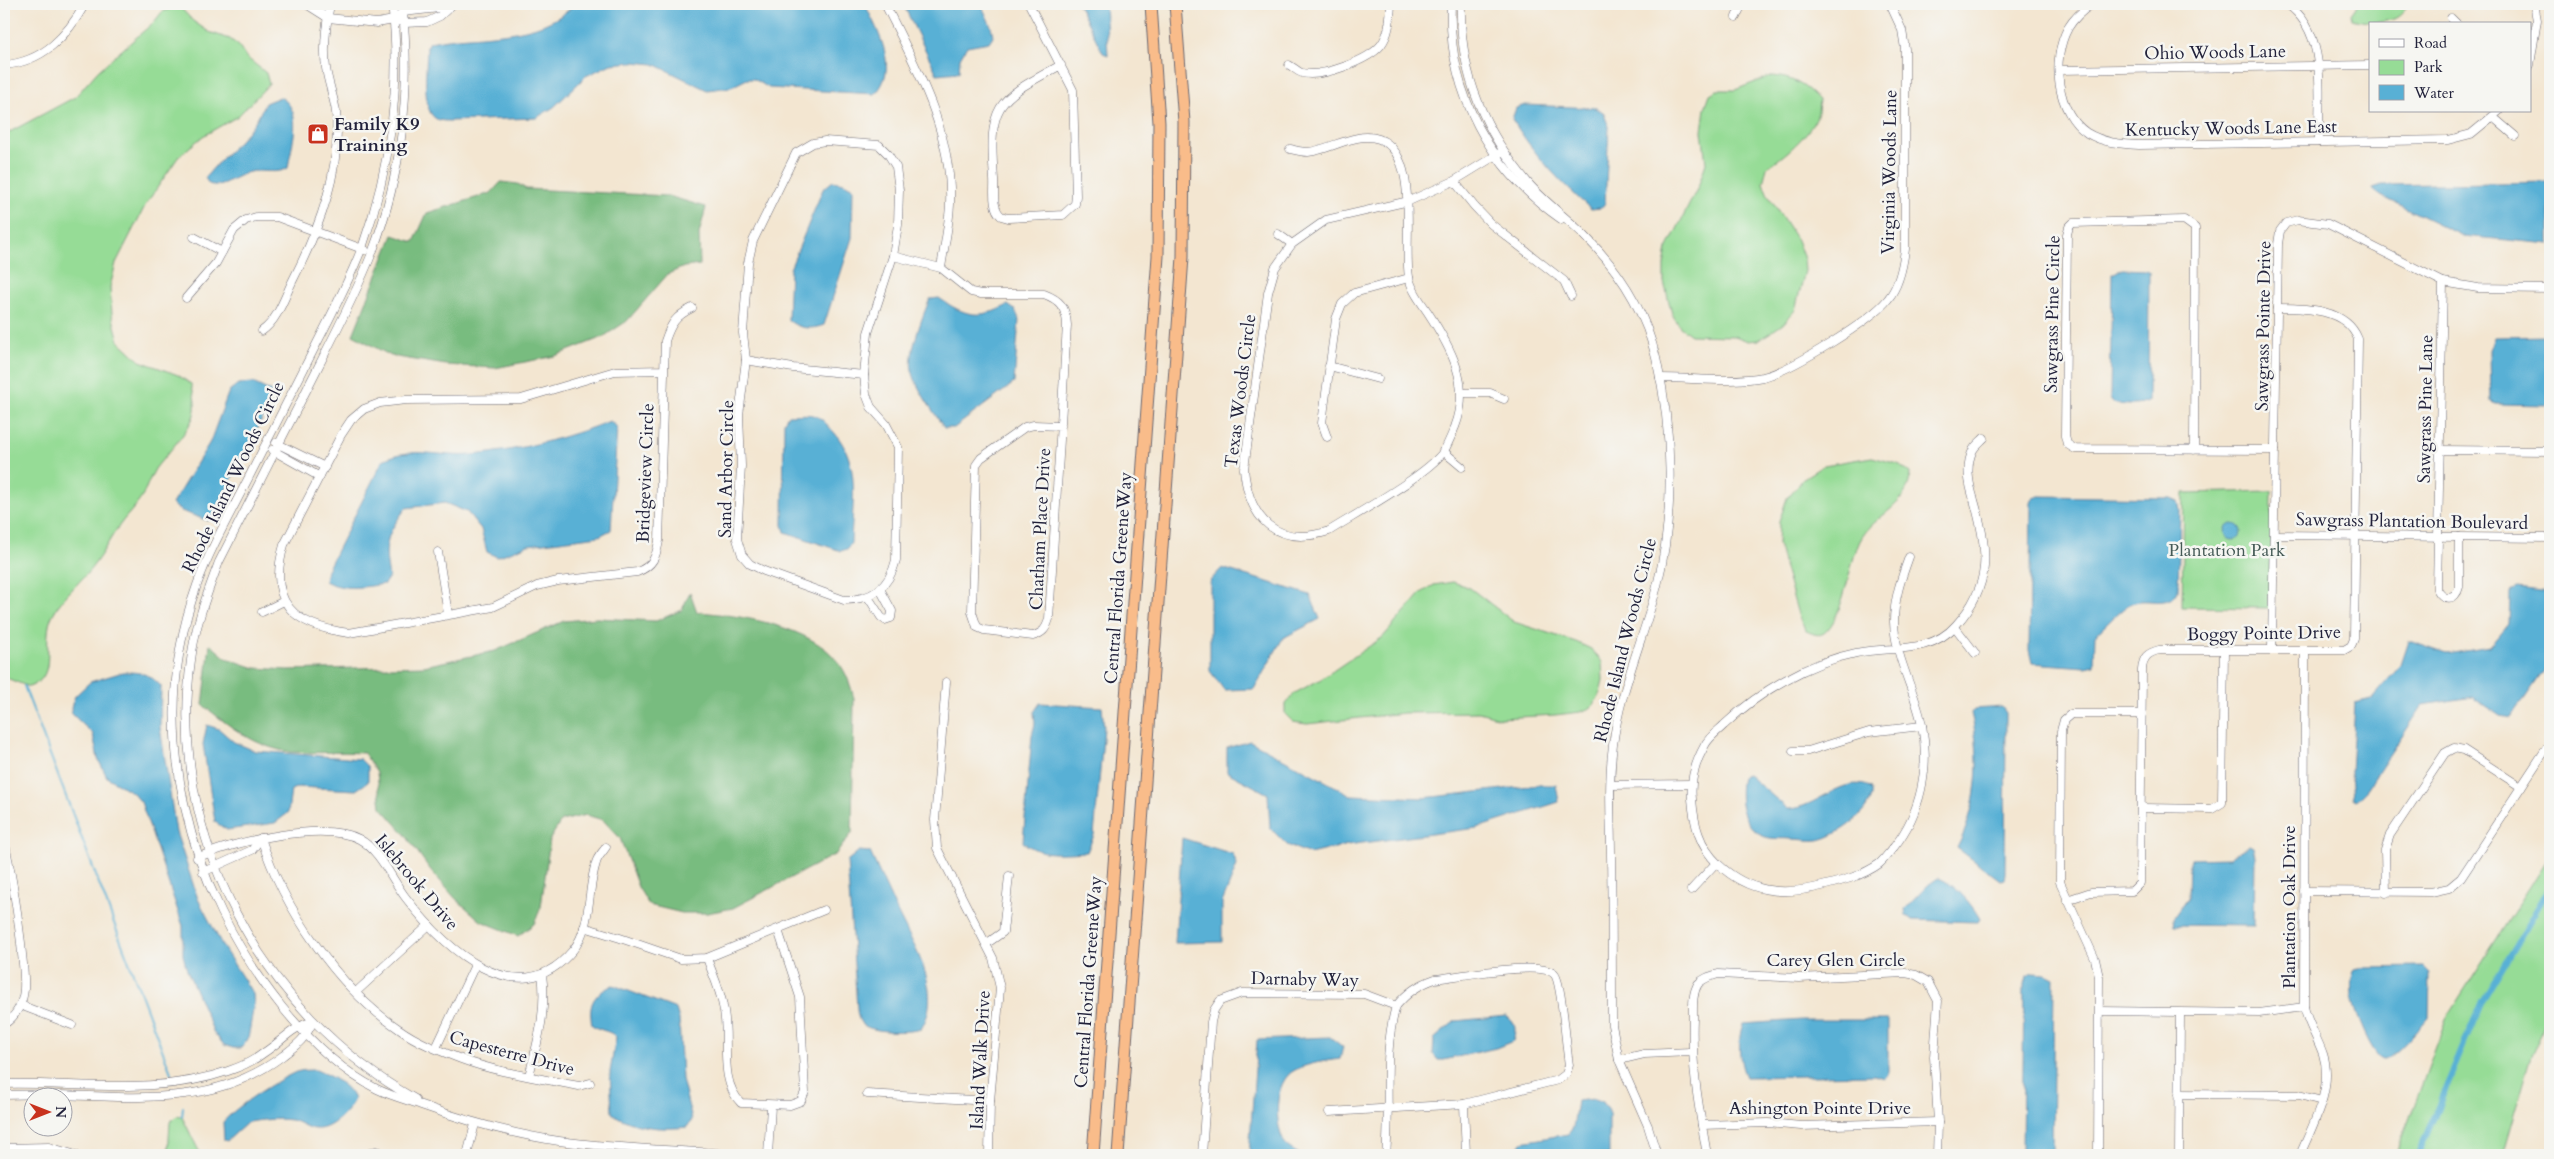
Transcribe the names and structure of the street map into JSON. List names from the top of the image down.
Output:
{
  "streets": {
    "highway": ["Central Florida GreeneWay"],
    "street": [
      "Ohio Woods Lane",
      "Kentucky Woods Lane East",
      "Virginia Woods Lane",
      "Sawgrass Pine Circle",
      "Sawgrass Pointe Drive",
      "Texas Woods Circle",
      "Sawgrass Pine Lane",
      "Sand Arbor Circle",
      "Bridgeview Circle",
      "Rhode Island Woods Circle",
      "Sawgrass Plantation Boulevard",
      "Chatham Place Drive",
      "Boggy Pointe Drive",
      "Islebrook Drive",
      "Plantation Oak Drive",
      "Carey Glen Circle",
      "Darnaby Way",
      "Capesterre Drive",
      "Island Walk Drive",
      "Ashington Pointe Drive"
    ]
  },
  "crossings": [
    ["Ohio Woods Lane", "Kentucky Woods Lane East"],
    ["Virginia Woods Lane", "Rhode Island Woods Circle"],
    ["Sawgrass Pine Circle", "Sawgrass Pointe Drive"],
    ["Sawgrass Pointe Drive", "Sawgrass Pine Lane"],
    ["Sawgrass Pointe Drive", "Sawgrass Plantation Boulevard"],
    ["Sawgrass Pointe Drive", "Boggy Pointe Drive"],
    ["Texas Woods Circle", "Rhode Island Woods Circle"],
    ["Sawgrass Pine Lane", "Sawgrass Plantation Boulevard"],
    ["Rhode Island Woods Circle", "Islebrook Drive"],
    ["Sawgrass Plantation Boulevard", "Boggy Pointe Drive"],
    ["Boggy Pointe Drive", "Plantation Oak Drive"],
    ["Islebrook Drive", "Capesterre Drive"],
    ["Carey Glen Circle", "Ashington Pointe Drive"]
  ],
  "parks": ["Plantation Park"],
  "places": {
    "shop": ["Family K9 Training"]
  },
  "legend": ["Road", "Park", "Water"],
  "north": "right"
}
